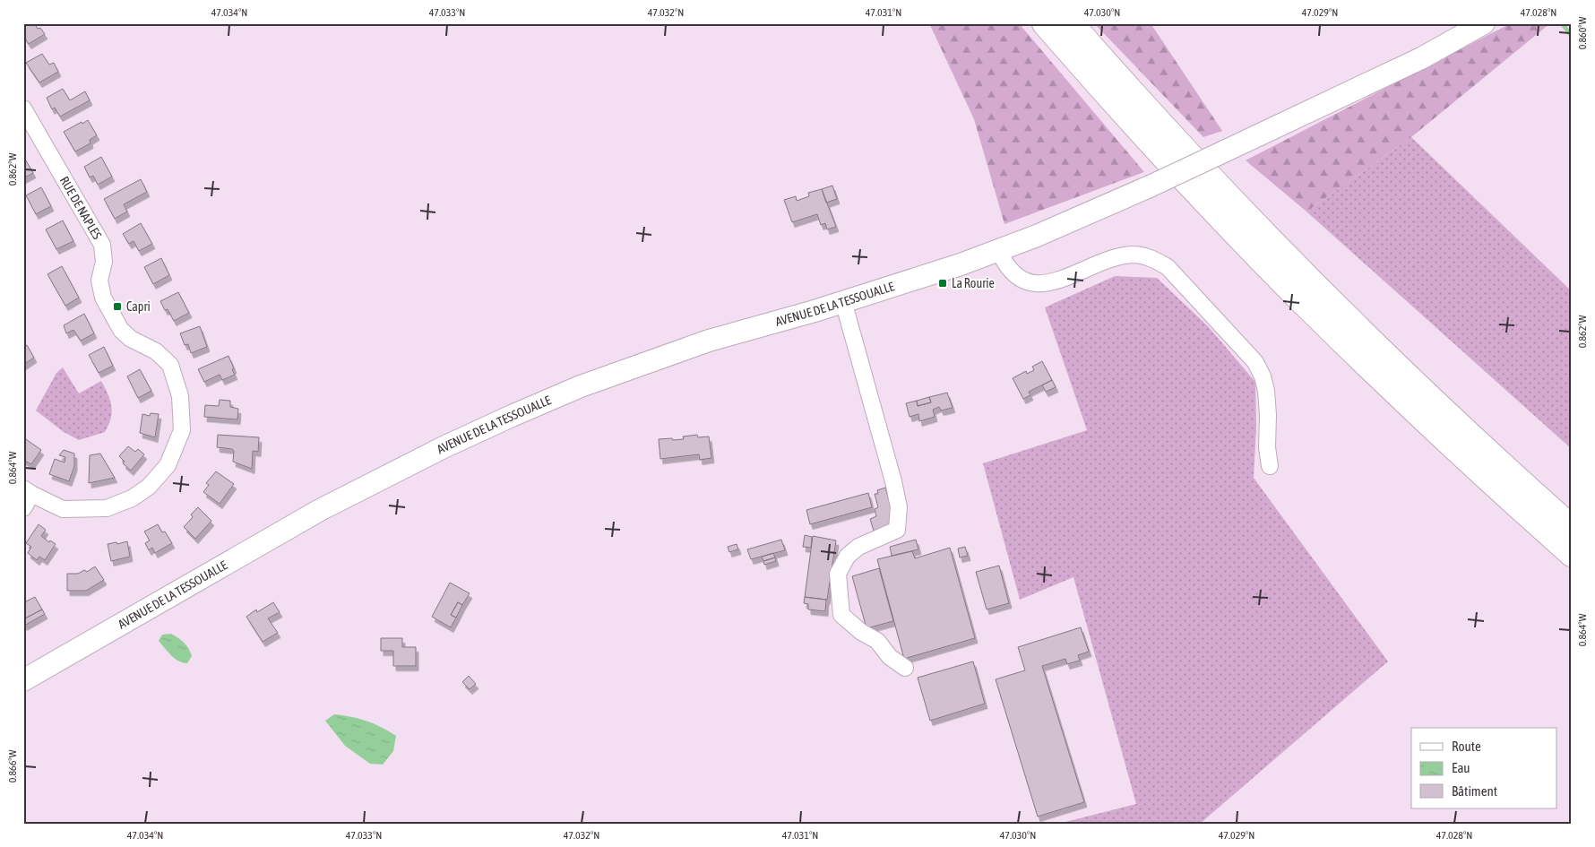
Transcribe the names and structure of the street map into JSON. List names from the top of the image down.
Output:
{
  "streets": {
    "main road": ["AVENUE DE LA TESSOUALLE"],
    "street": ["RUE DE NAPLES"]
  },
  "places": {
    "transit": ["La Rourie", "Capri"]
  },
  "legend": ["Route", "Eau", "Bâtiment"],
  "coordinates": [
    "47.034°N",
    "47.033°N",
    "47.032°N",
    "47.031°N",
    "47.030°N",
    "47.029°N",
    "47.028°N",
    "0.860°W",
    "0.862°W",
    "0.864°W",
    "0.866°W"
  ]
}
